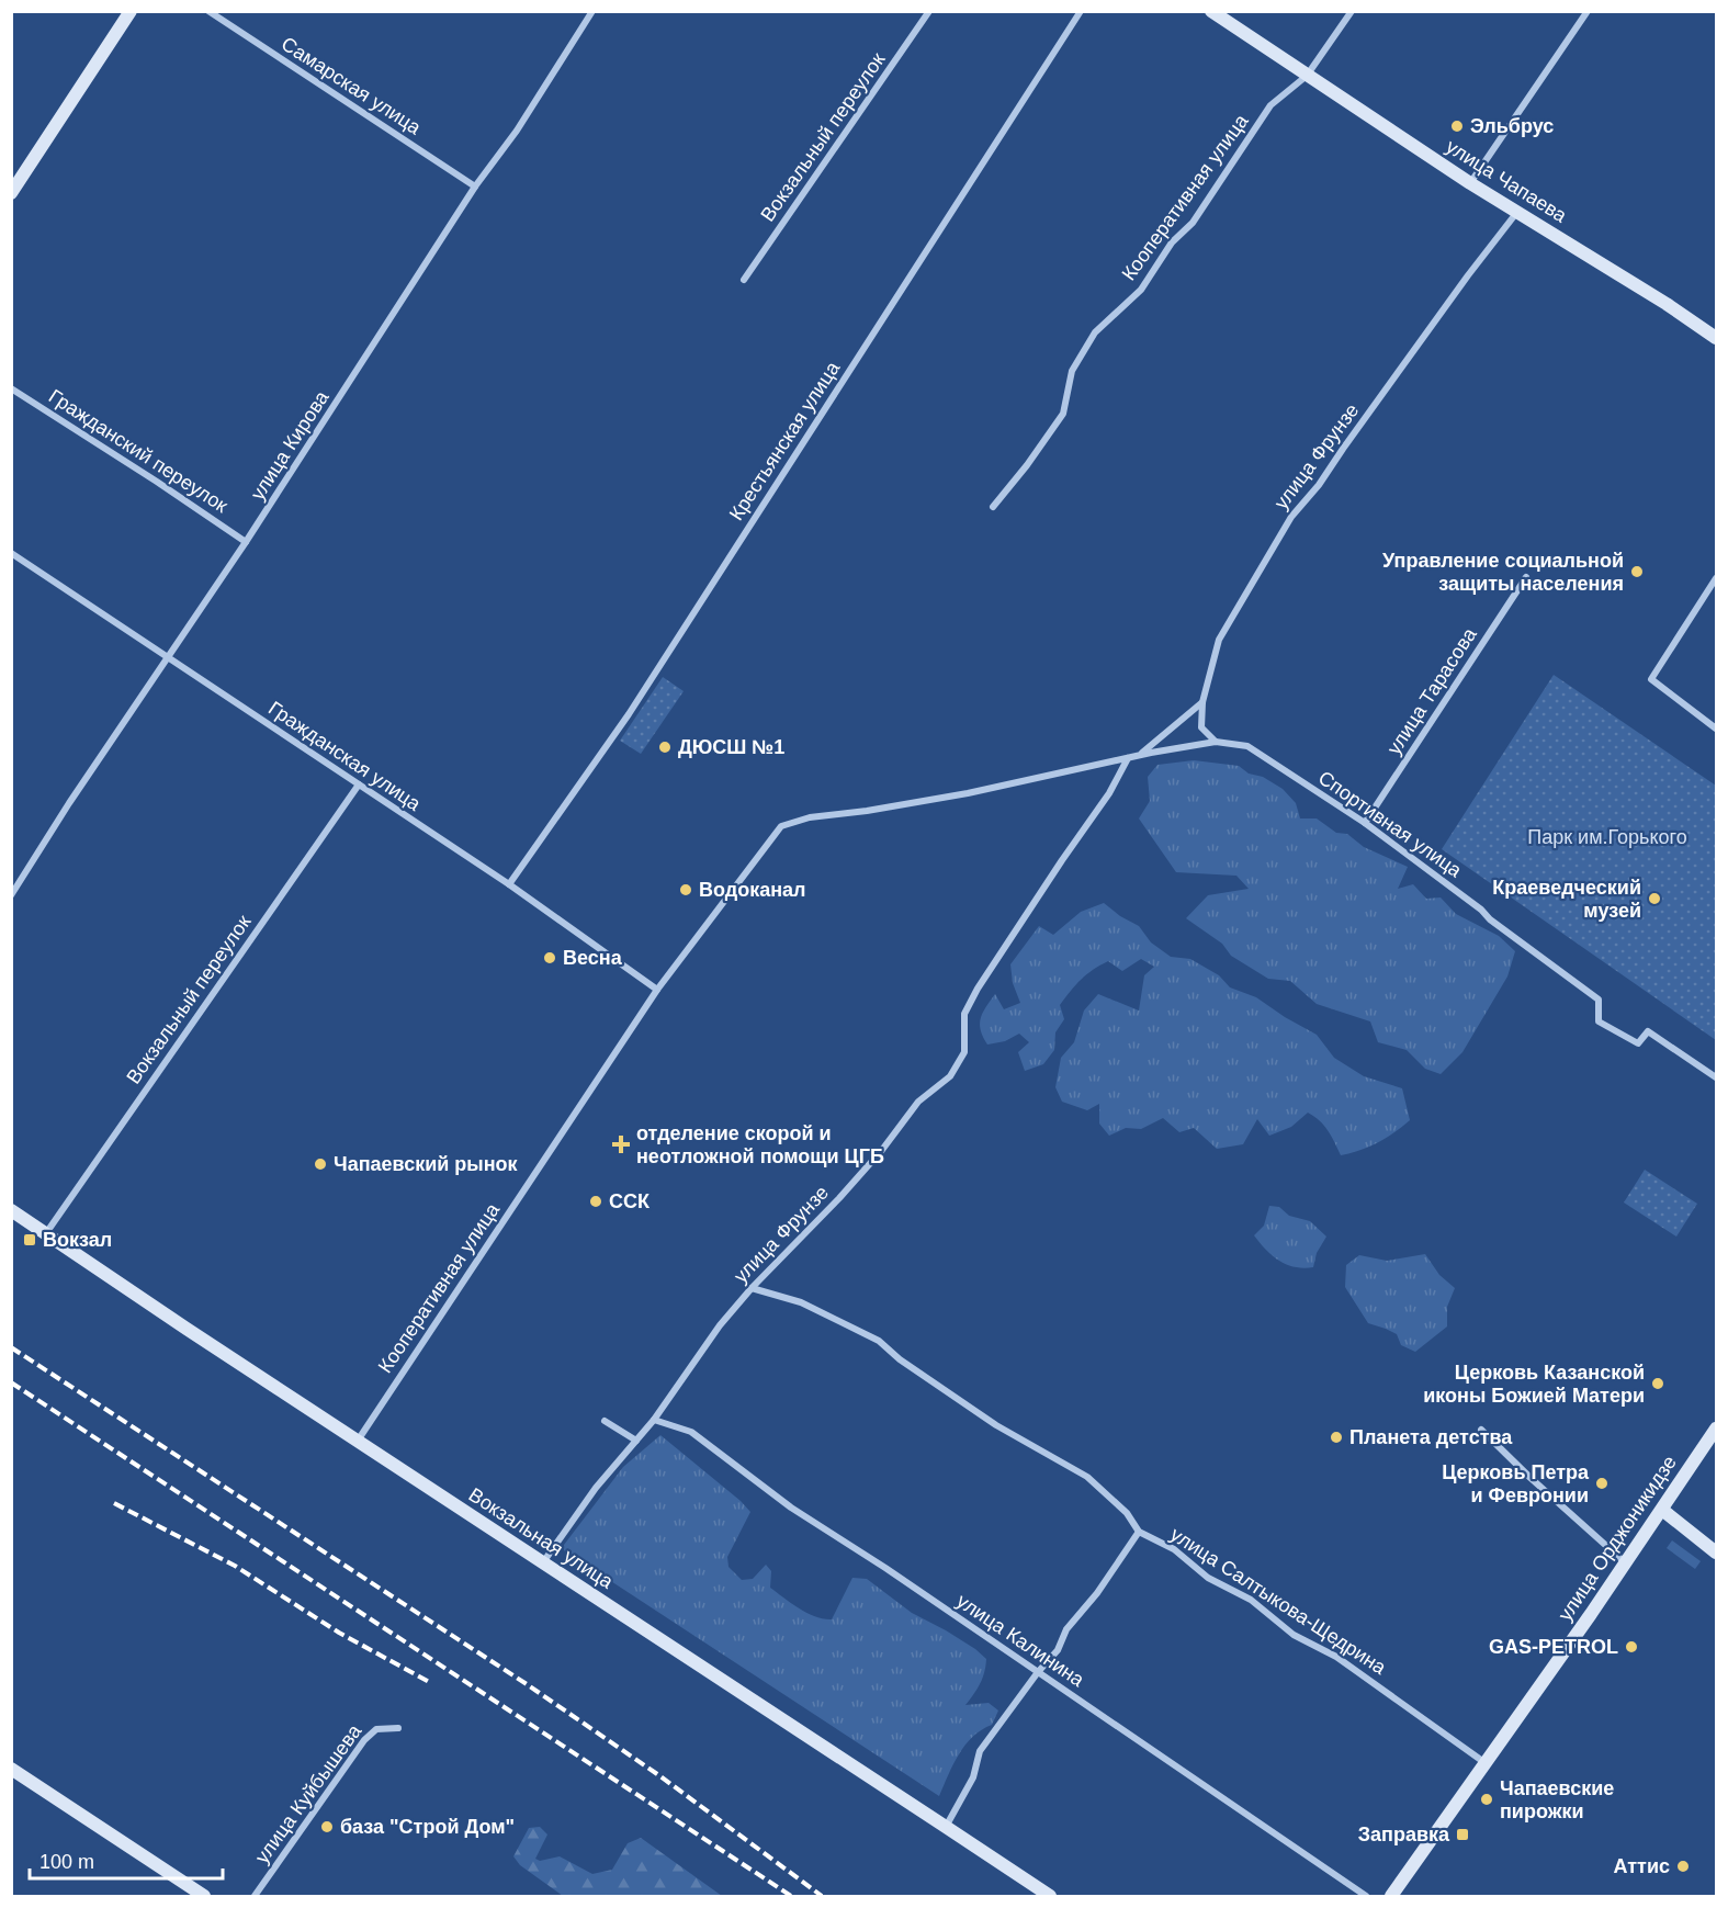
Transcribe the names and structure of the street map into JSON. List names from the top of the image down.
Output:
{
  "streets": {
    "street": [
      "Самарская улица",
      "Вокзальный переулок",
      "улица Чапаева",
      "Кооперативная улица",
      "Крестьянская улица",
      "улица Кирова",
      "Гражданский переулок",
      "улица Фрунзе",
      "улица Тарасова",
      "Гражданская улица",
      "Спортивная улица",
      "Вокзальная улица",
      "улица Орджоникидзе",
      "улица Салтыкова-Щедрина",
      "улица Калинина",
      "улица Куйбышева"
    ]
  },
  "crossings": [
    ["Самарская улица", "улица Кирова"],
    ["Вокзальный переулок", "Гражданская улица"],
    ["Вокзальный переулок", "Вокзальная улица"],
    ["улица Чапаева", "Кооперативная улица"],
    ["улица Чапаева", "улица Фрунзе"],
    ["Кооперативная улица", "улица Фрунзе"],
    ["Кооперативная улица", "Гражданская улица"],
    ["Кооперативная улица", "Спортивная улица"],
    ["Кооперативная улица", "Вокзальная улица"],
    ["Крестьянская улица", "Гражданская улица"],
    ["улица Кирова", "Гражданский переулок"],
    ["улица Кирова", "Гражданская улица"],
    ["улица Фрунзе", "Вокзальная улица"],
    ["улица Фрунзе", "улица Салтыкова-Щедрина"],
    ["улица Фрунзе", "улица Калинина"],
    ["улица Тарасова", "Спортивная улица"],
    ["улица Орджоникидзе", "улица Салтыкова-Щедрина"]
  ],
  "parks": ["Парк им.Горького"],
  "places": {
    "other": [
      "Эльбрус",
      "Управление социальной защиты населения",
      "ДЮСШ №1",
      "Водоканал",
      "Краеведческий музей",
      "Весна",
      "Чапаевский рынок",
      "ССК",
      "Церковь Казанской иконы Божией Матери",
      "Планета детства",
      "Церковь Петра и Февронии",
      "GAS-PETROL",
      "Чапаевские пирожки",
      "база \"Строй Дом\"",
      "Аттис"
    ],
    "health": ["отделение скорой и неотложной помощи ЦГБ"],
    "transit": ["Вокзал", "Заправка"]
  },
  "scale_bar": "100 m"
}
